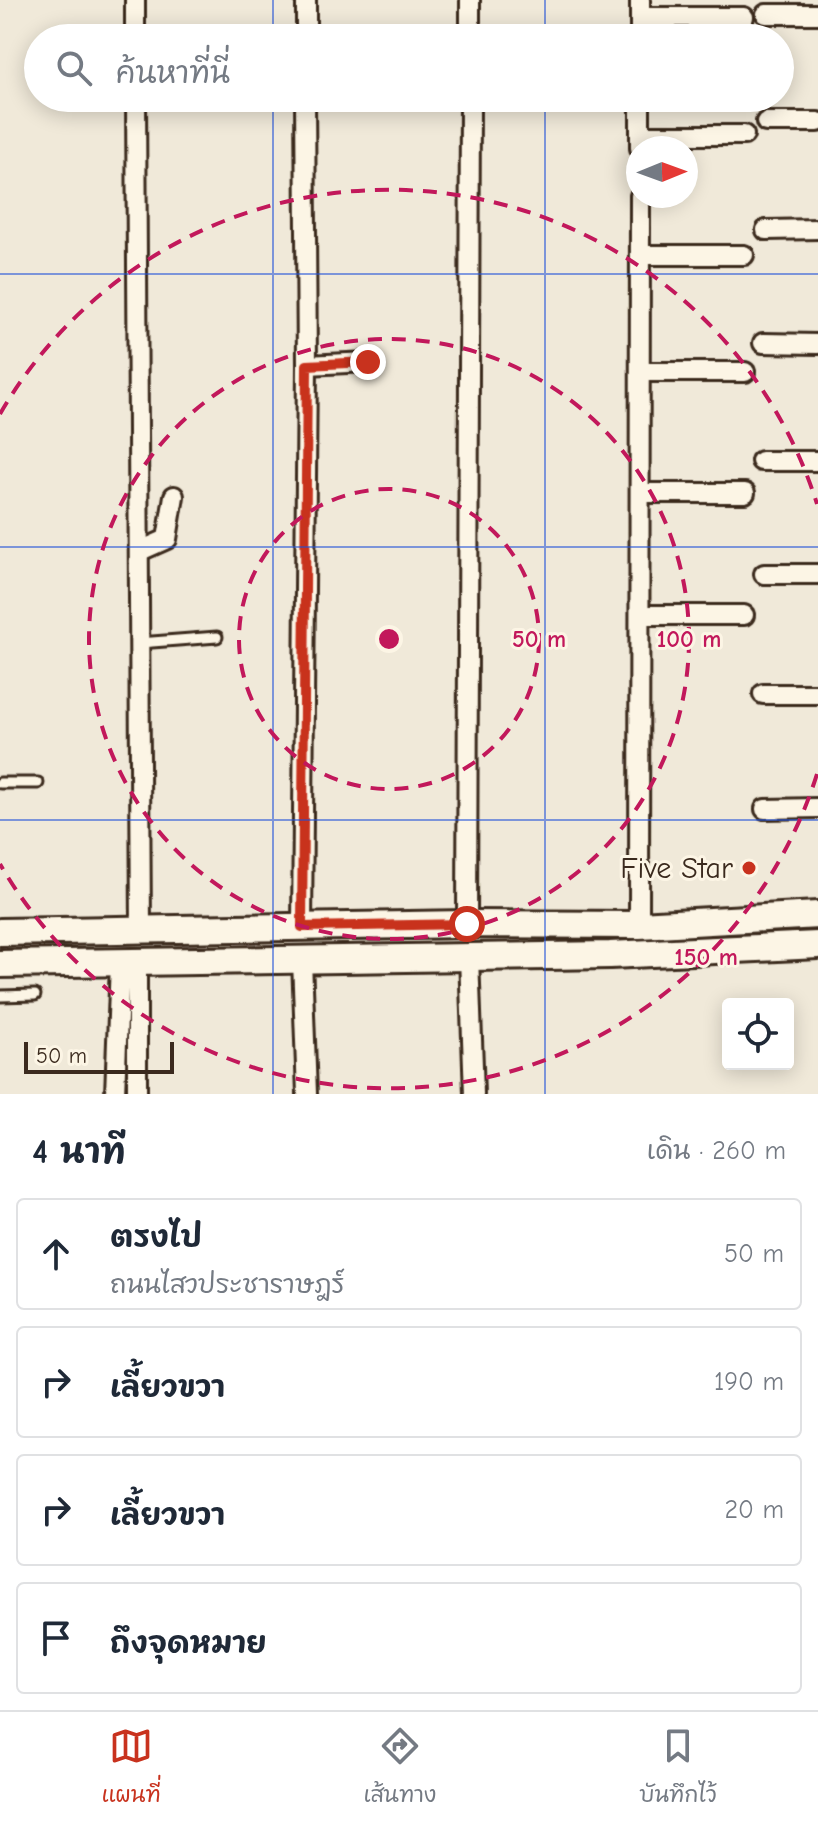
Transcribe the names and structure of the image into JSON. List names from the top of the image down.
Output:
{
  "places": ["Five Star"],
  "scale_bar": "50 m",
  "north": "right",
  "page": {
    "search": "ค้นหาที่นี่",
    "scale": "50 m",
    "heading": ["4 นาที", "เดิน · 260 m"],
    "list": [
      ["ตรงไป", "ถนนไสวประชาราษฎร์", "50 m"],
      ["เลี้ยวขวา", "190 m"],
      ["เลี้ยวขวา", "20 m"],
      "ถึงจุดหมาย"
    ],
    "nav": ["แผนที่", "เส้นทาง", "บันทึกไว้"]
  },
  "rings": ["50 m", "100 m", "150 m"]
}
